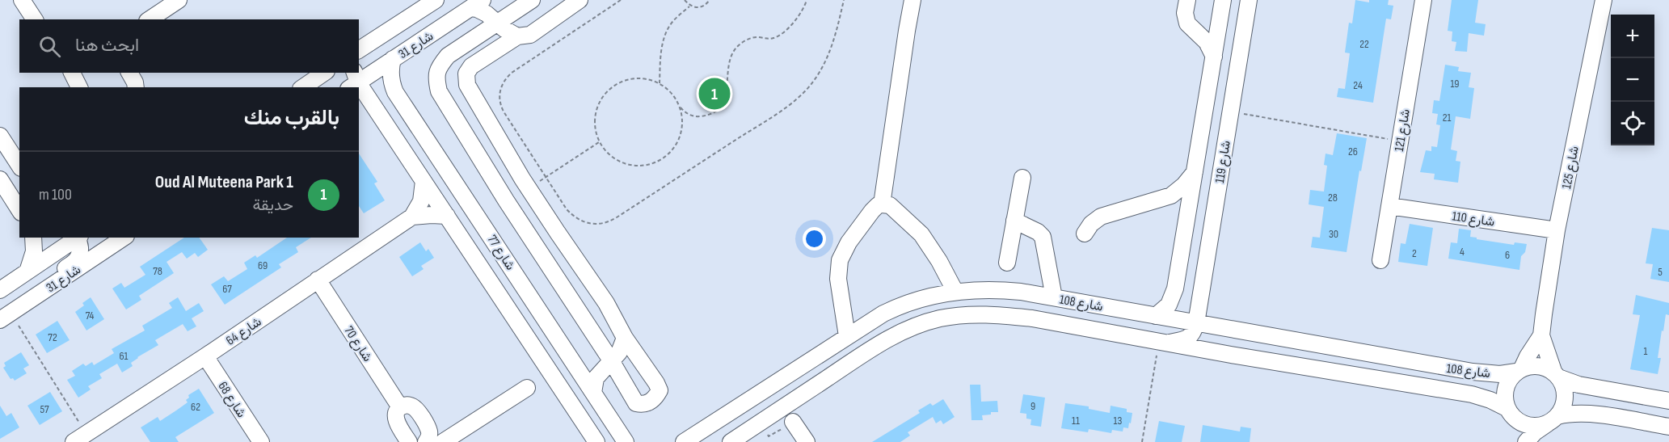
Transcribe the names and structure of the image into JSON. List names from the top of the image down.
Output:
{
  "streets": {
    "street": [
      "شارع 31",
      "شارع 121",
      "شارع 119",
      "شارع 125",
      "شارع 110",
      "شارع 77",
      "شارع 108",
      "شارع 64",
      "شارع 70",
      "شارع 68"
    ]
  },
  "crossings": [
    ["شارع 31", "شارع 77"],
    ["شارع 121", "شارع 110"],
    ["شارع 119", "شارع 108"],
    ["شارع 125", "شارع 110"],
    ["شارع 125", "شارع 108"],
    ["شارع 64", "شارع 70"],
    ["شارع 64", "شارع 68"]
  ],
  "house_numbers": [
    "22",
    "19",
    "24",
    "21",
    "26",
    "28",
    "30",
    "4",
    "2",
    "6",
    "69",
    "78",
    "5",
    "67",
    "74",
    "72",
    "1",
    "61",
    "9",
    "62",
    "57",
    "11",
    "13"
  ],
  "page": {
    "map_buttons": ["+", "−"],
    "search": "ابحث هنا",
    "pins": "1",
    "heading": "بالقرب منك",
    "list": [
      {
        "mark": "1",
        "name": "Oud Al Muteena Park 1",
        "note": "حديقة",
        "value": "100 m"
      }
    ]
  }
}
